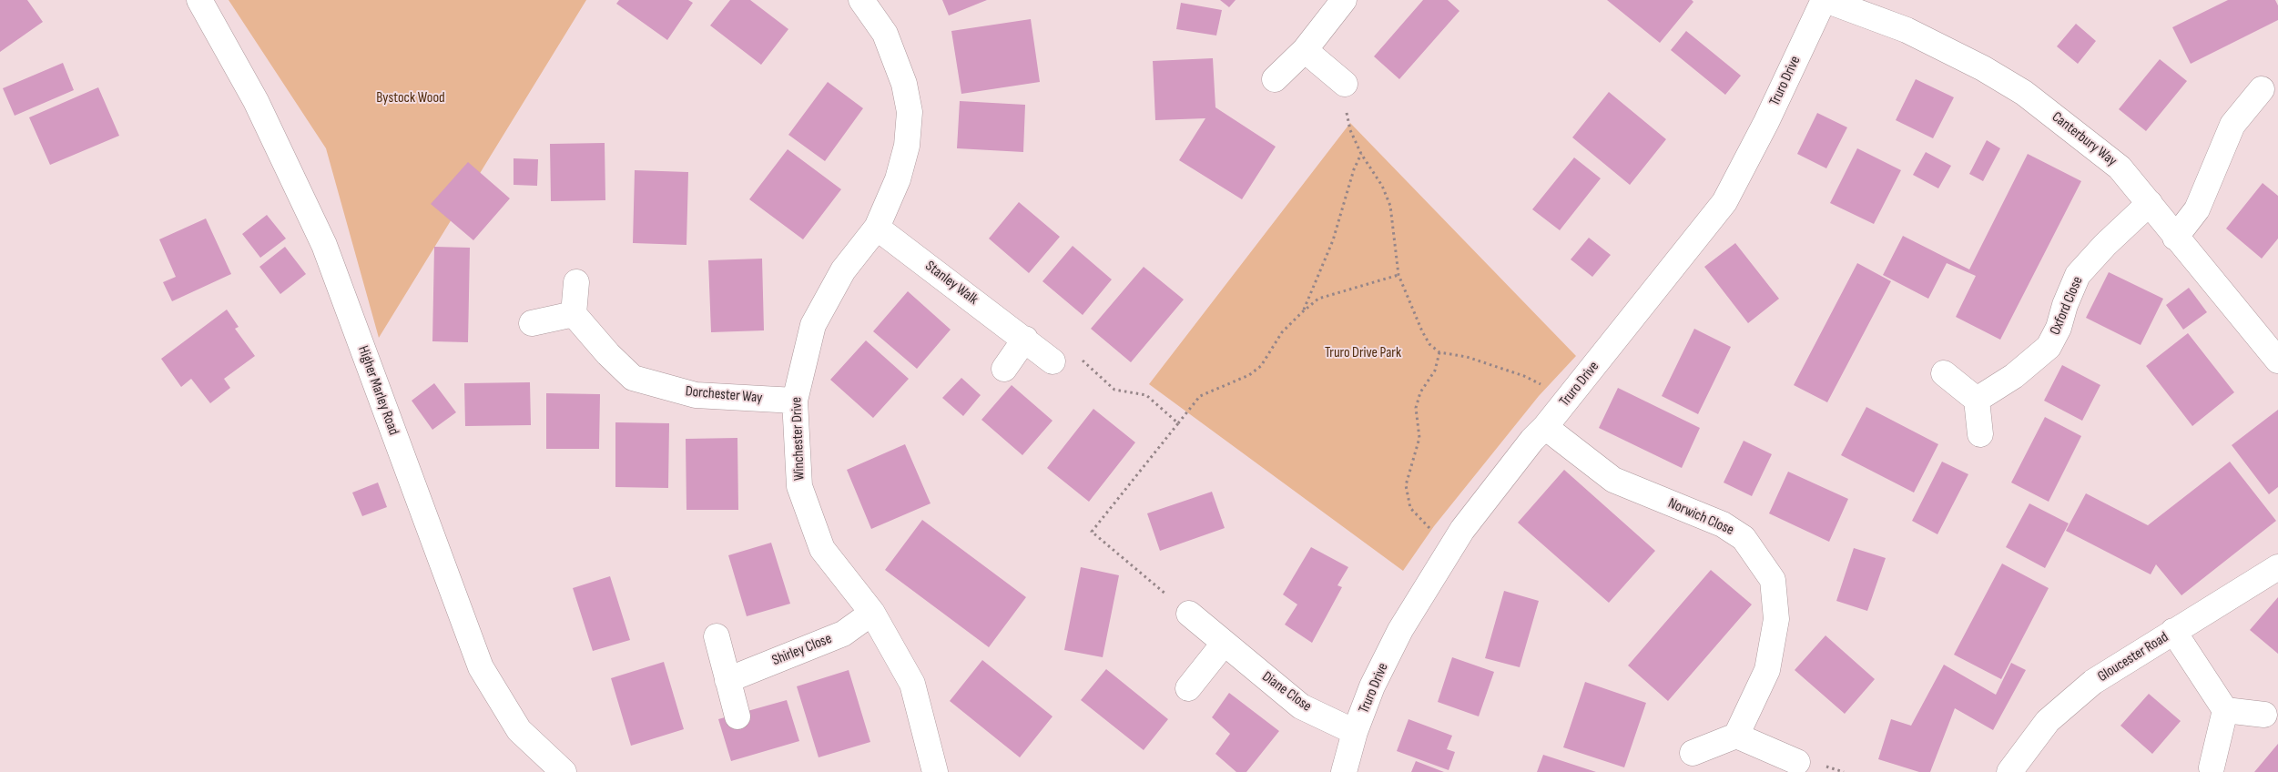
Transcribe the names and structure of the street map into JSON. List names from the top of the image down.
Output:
{
  "streets": {
    "street": [
      "Truro Drive",
      "Canterbury Way",
      "Stanley Walk",
      "Oxford Close",
      "Higher Marley Road",
      "Dorchester Way",
      "Winchester Drive",
      "Norwich Close",
      "Shirley Close",
      "Gloucester Road",
      "Diane Close"
    ]
  },
  "crossings": [
    ["Truro Drive", "Canterbury Way"],
    ["Truro Drive", "Norwich Close"],
    ["Truro Drive", "Diane Close"],
    ["Canterbury Way", "Oxford Close"],
    ["Stanley Walk", "Winchester Drive"],
    ["Dorchester Way", "Winchester Drive"],
    ["Winchester Drive", "Shirley Close"]
  ],
  "parks": ["Bystock Wood", "Truro Drive Park"]
}
